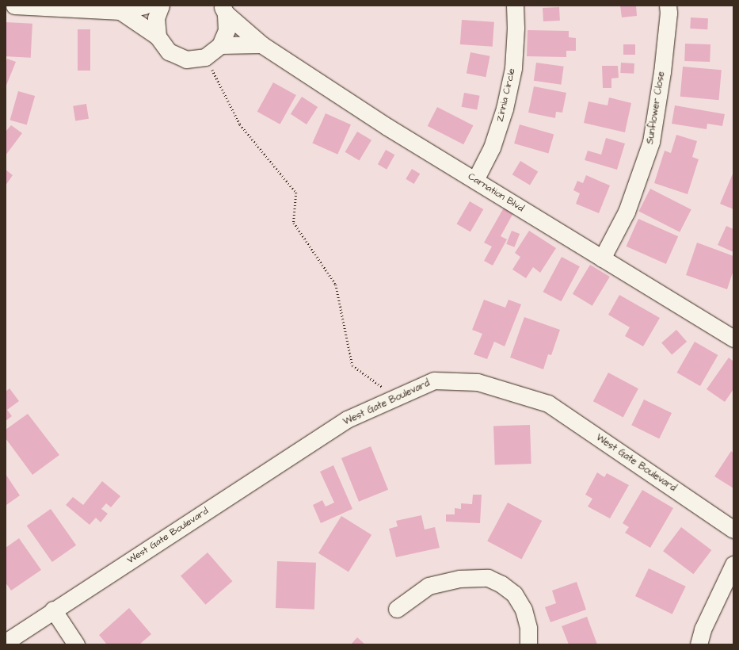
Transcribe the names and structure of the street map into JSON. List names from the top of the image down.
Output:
{
  "streets": {
    "street": [
      "Zinnia Circle",
      "Sunflower Close",
      "Carnation Blvd",
      "West Gate Boulevard"
    ]
  },
  "crossings": [
    ["Zinnia Circle", "Carnation Blvd"],
    ["Sunflower Close", "Carnation Blvd"]
  ]
}
